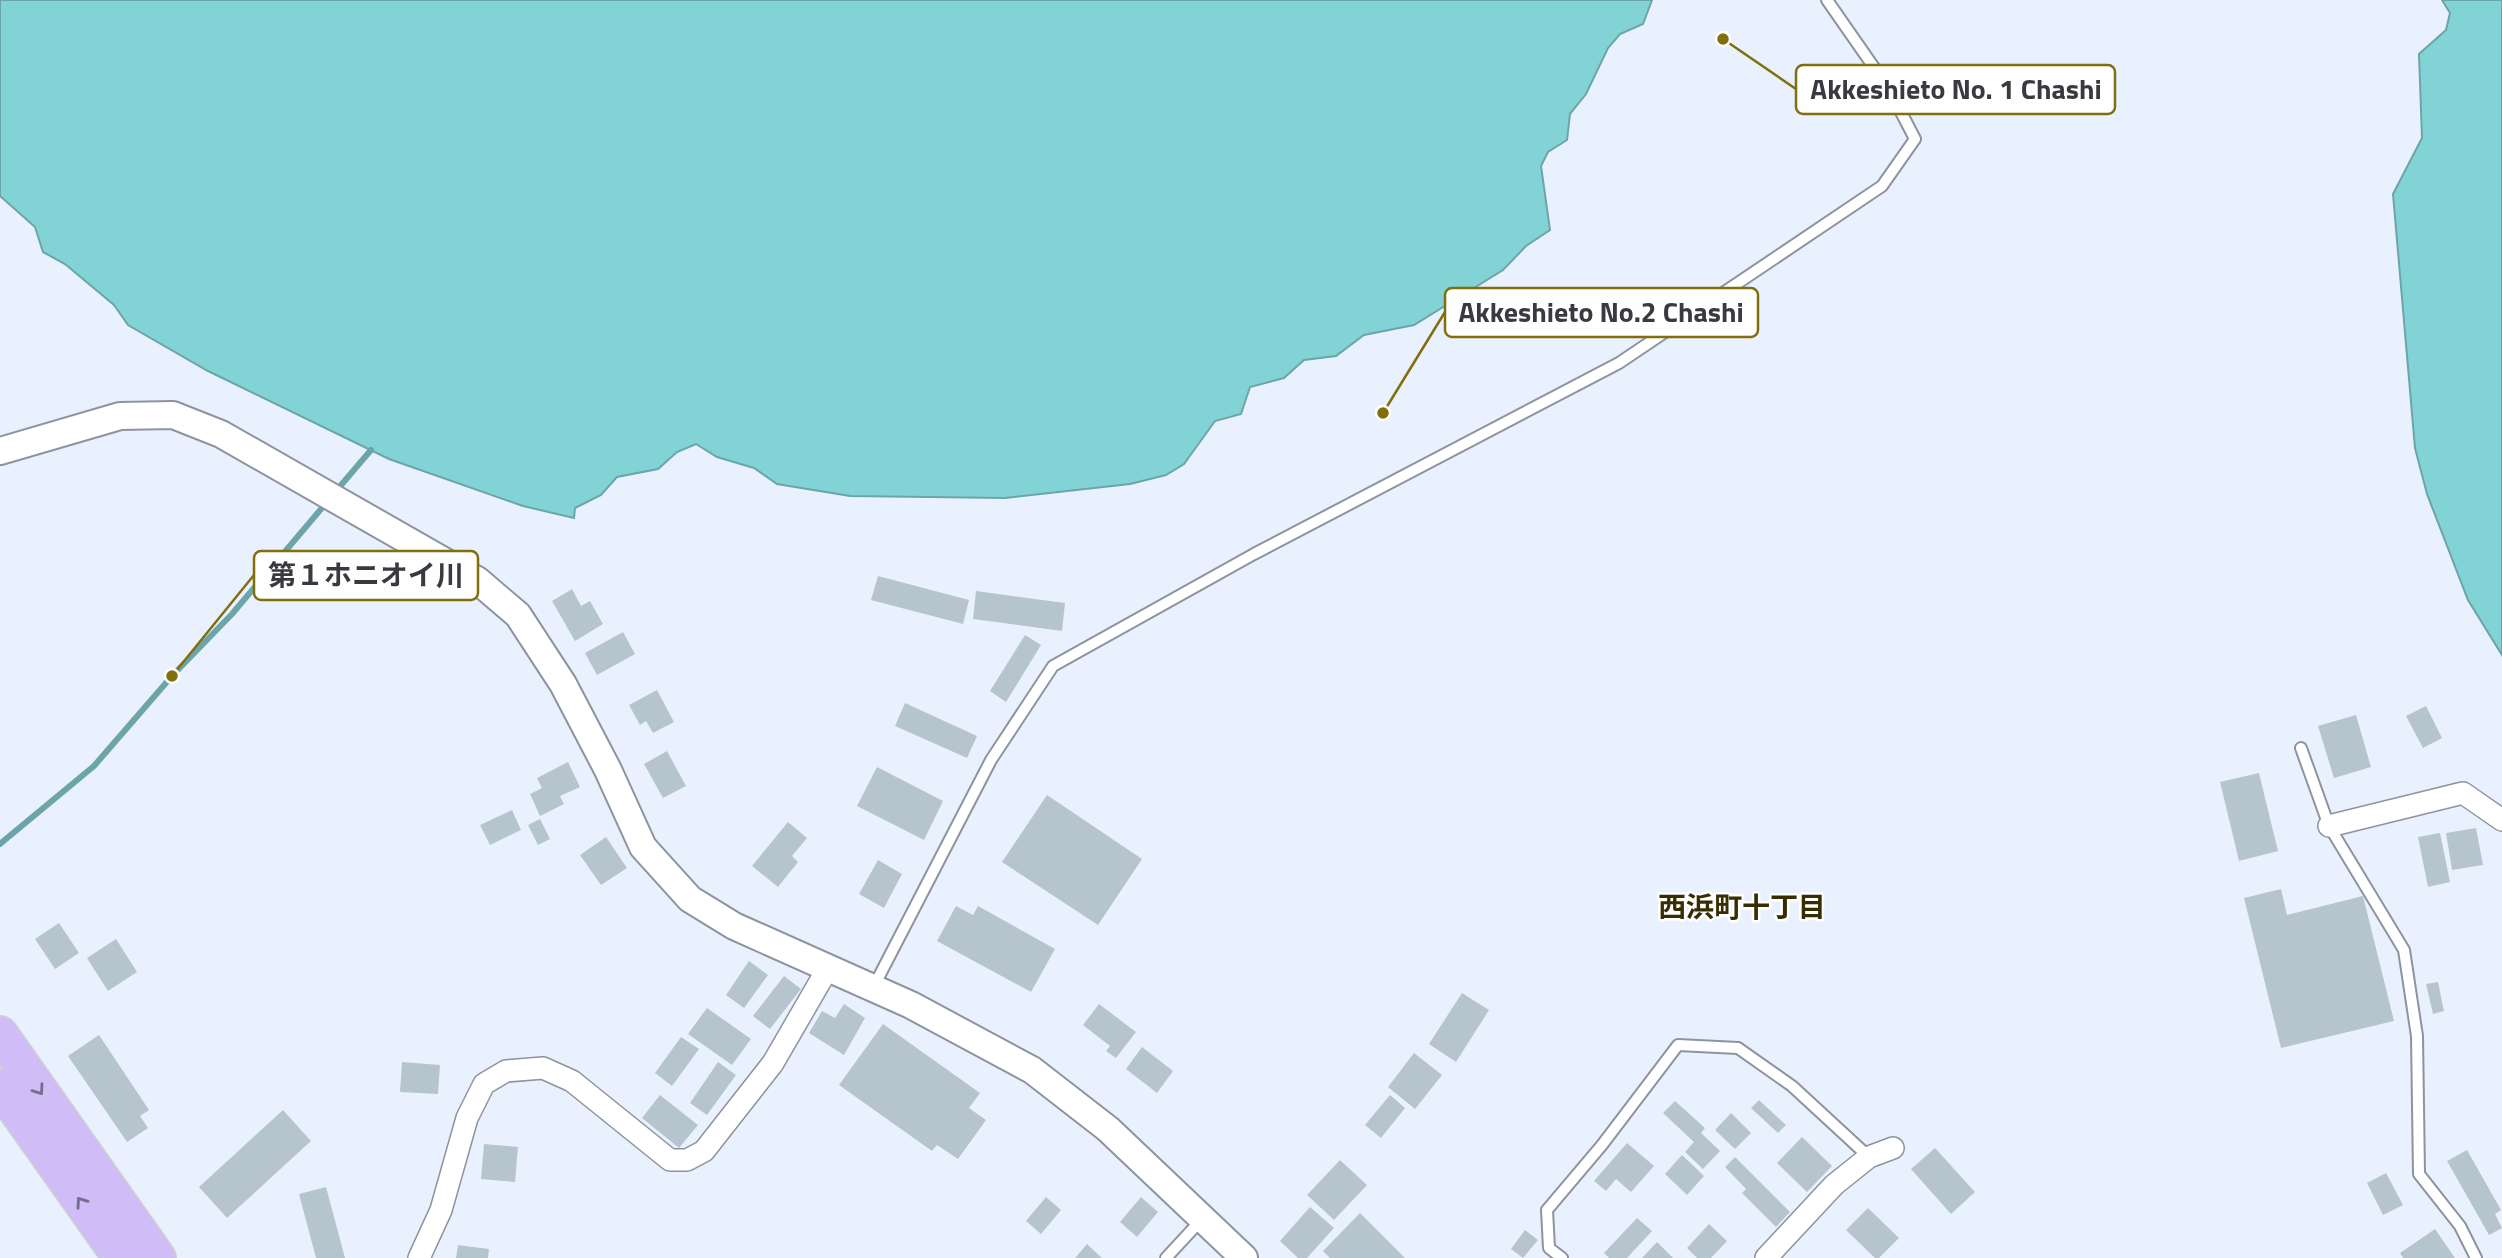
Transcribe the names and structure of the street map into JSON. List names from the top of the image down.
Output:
{
  "districts": ["西浜町十丁目"],
  "places": ["Akkeshieto No. 1 Chashi", "Akkeshieto No.2 Chashi", "第１ホニオイ川"]
}
